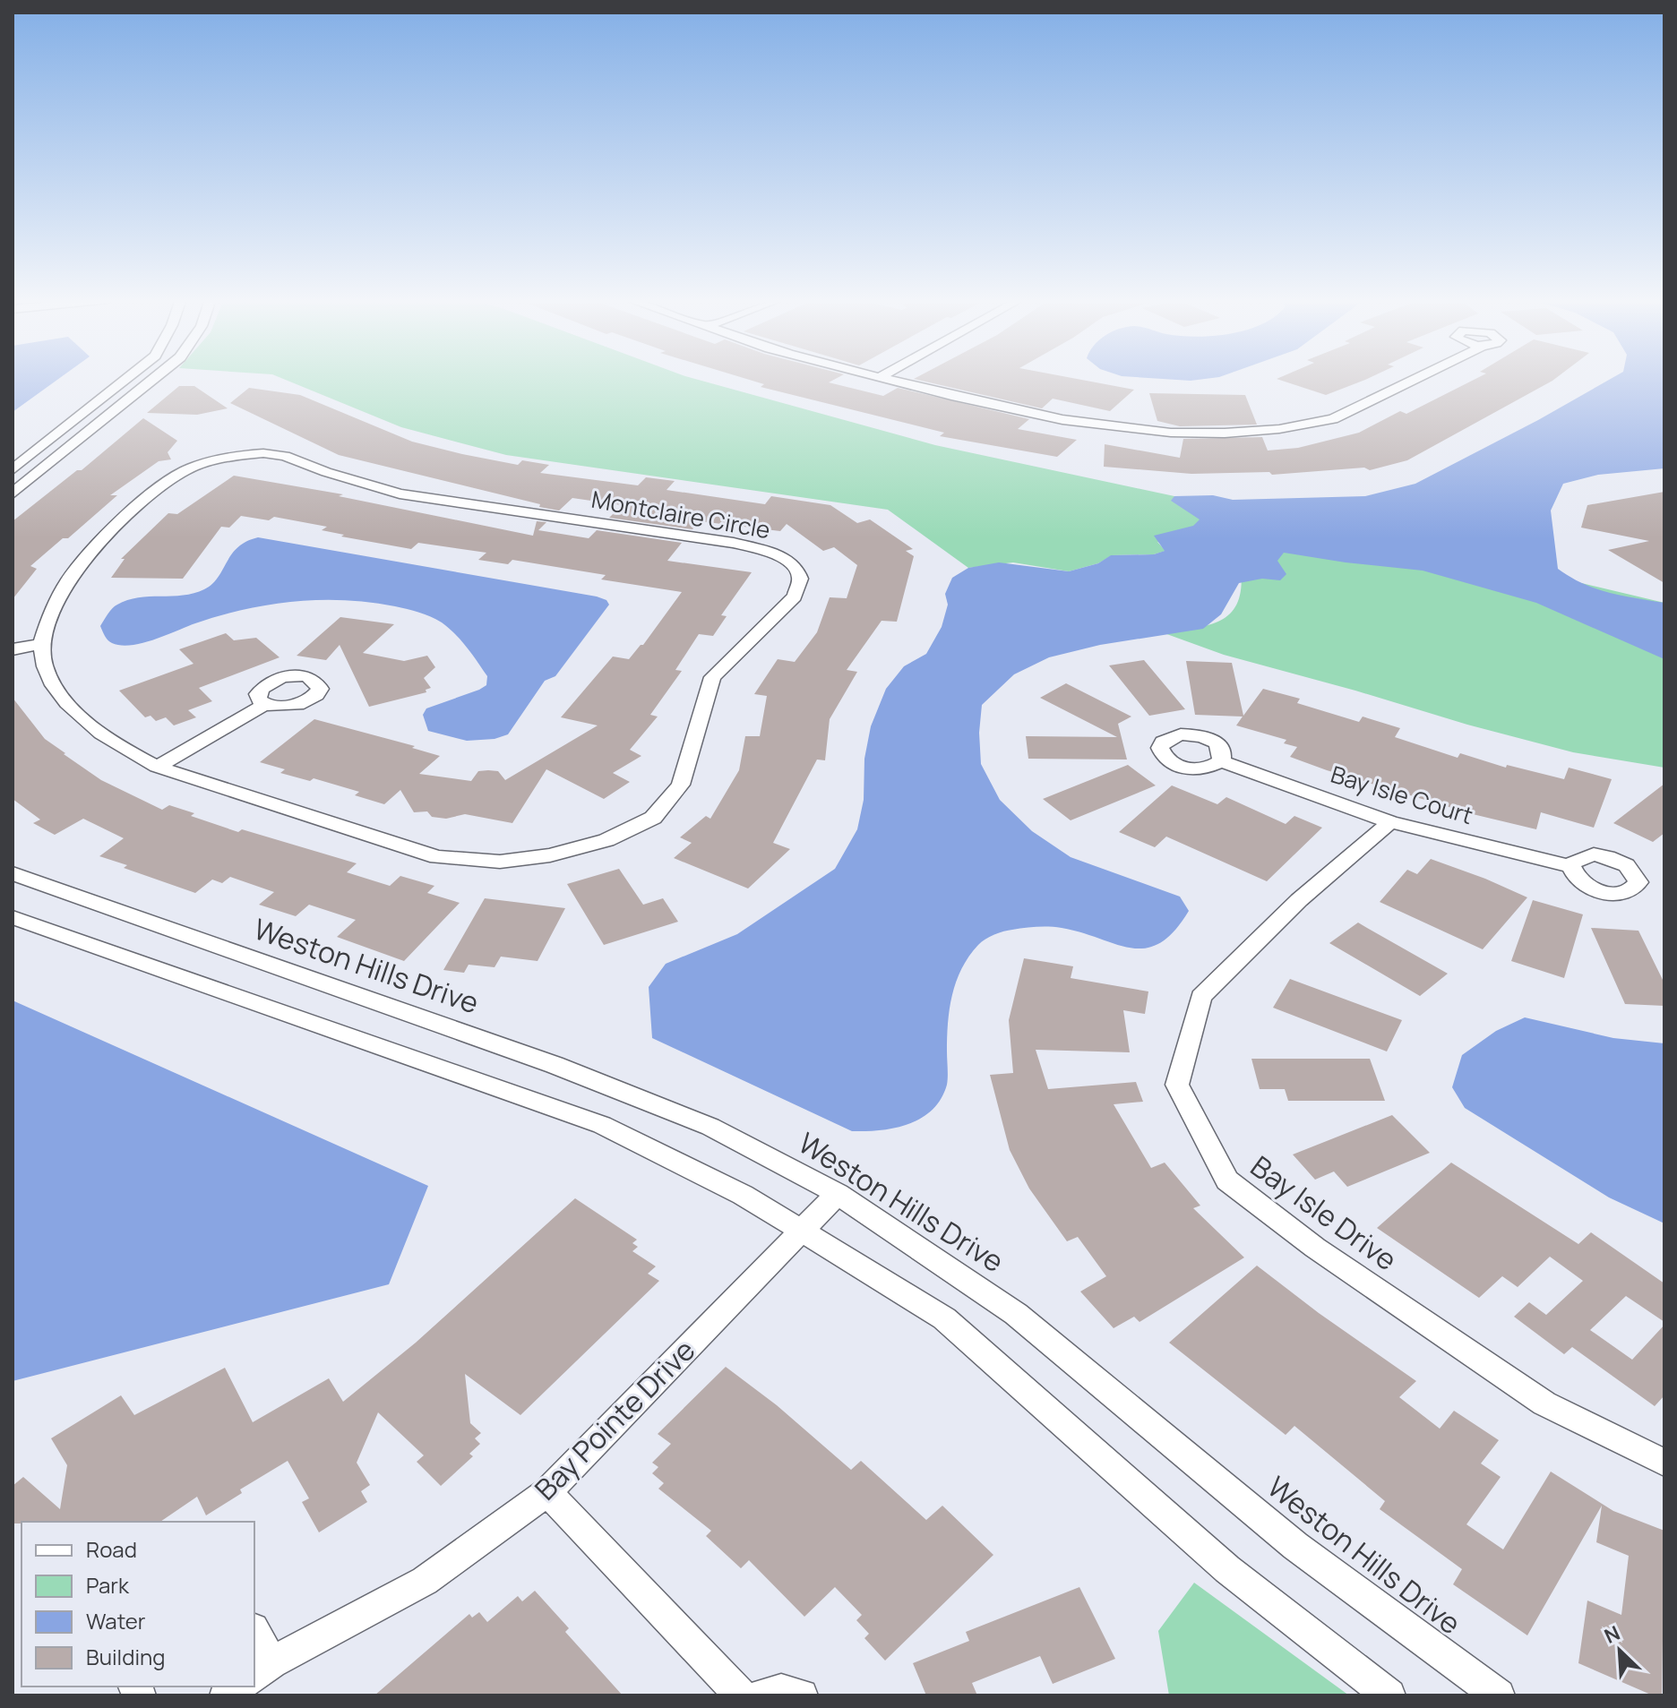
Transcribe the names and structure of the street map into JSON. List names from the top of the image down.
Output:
{
  "streets": {
    "street": [
      "Montclaire Circle",
      "Bay Isle Court",
      "Weston Hills Drive",
      "Bay Isle Drive",
      "Bay Pointe Drive"
    ]
  },
  "crossings": [
    ["Bay Isle Court", "Bay Isle Drive"],
    ["Weston Hills Drive", "Bay Pointe Drive"]
  ],
  "legend": [
    "Road",
    "Park",
    "Water",
    "Building"
  ],
  "north": "top left"
}
